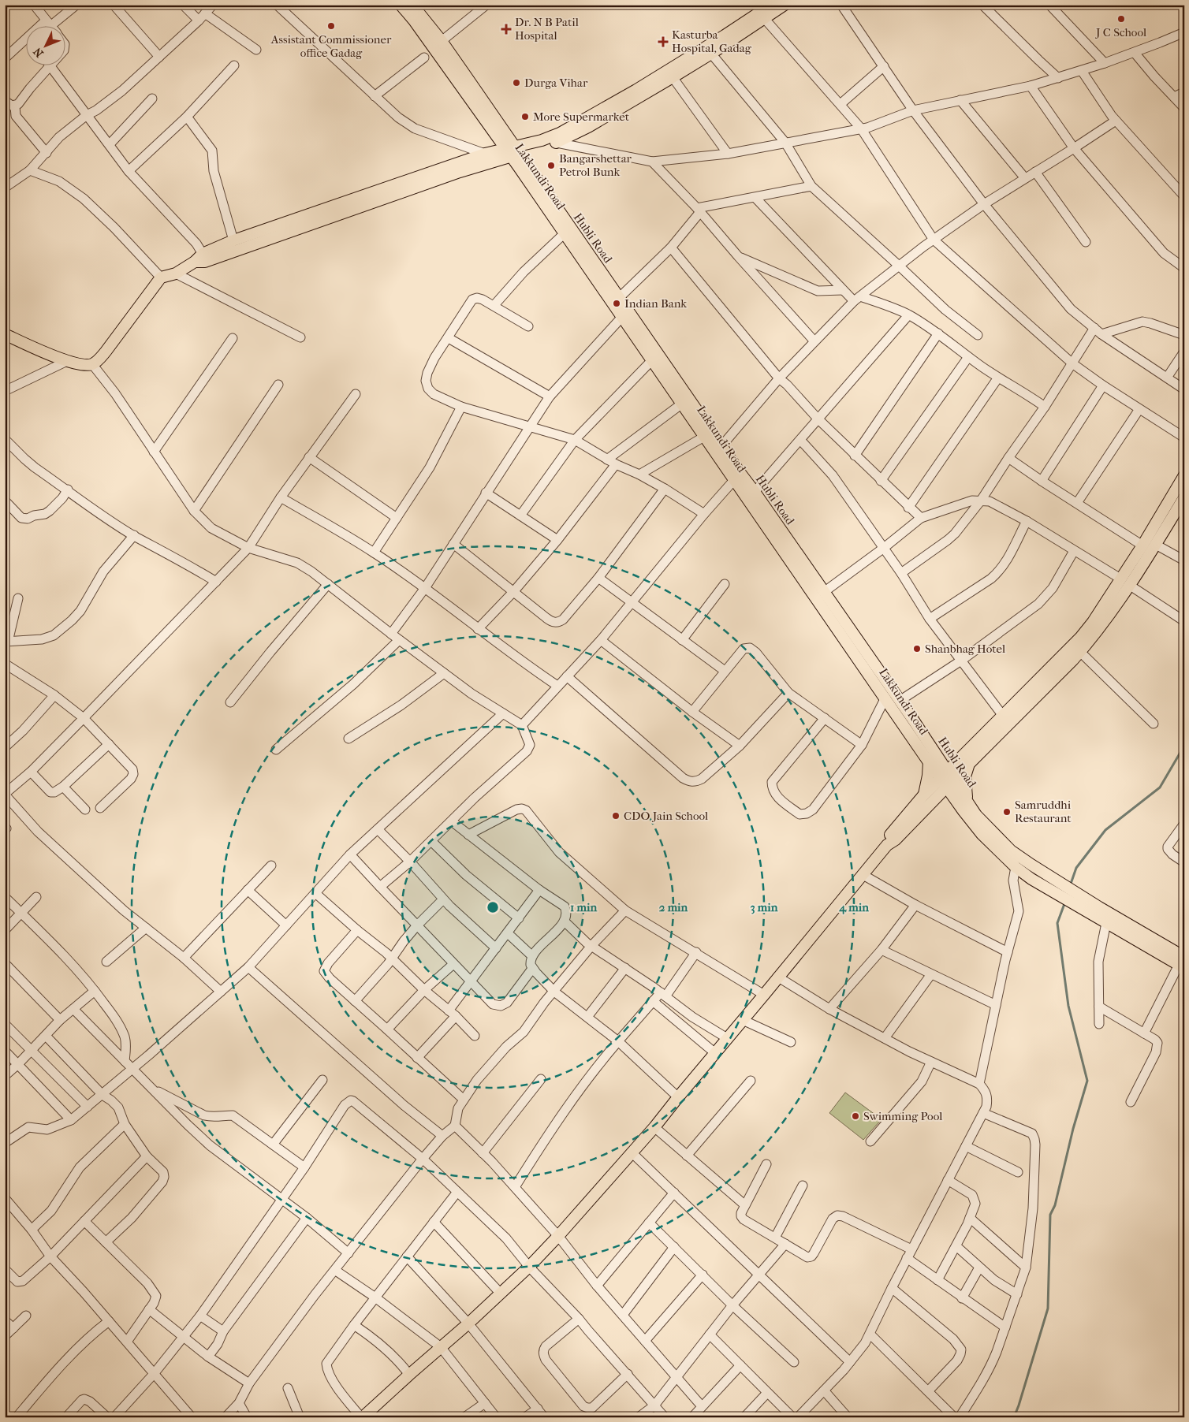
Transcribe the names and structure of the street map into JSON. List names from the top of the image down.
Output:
{
  "streets": {
    "main road": ["Lakkundi Road", "Hubli Road"]
  },
  "crossings": [
    ["Lakkundi Road", "Hubli Road"]
  ],
  "places": {
    "other": [
      "J C School",
      "Assistant Commissioner office Gadag",
      "Durga Vihar",
      "More Supermarket",
      "Bangarshettar Petrol Bunk",
      "Indian Bank",
      "Shanbhag Hotel",
      "Samruddhi Restaurant",
      "CDO Jain School",
      "Swimming Pool"
    ],
    "health": ["Dr. N B Patil Hospital", "Kasturba Hospital, Gadag"]
  },
  "north": "bottom left",
  "rings": [
    "1 min",
    "2 min",
    "3 min",
    "4 min"
  ]
}
